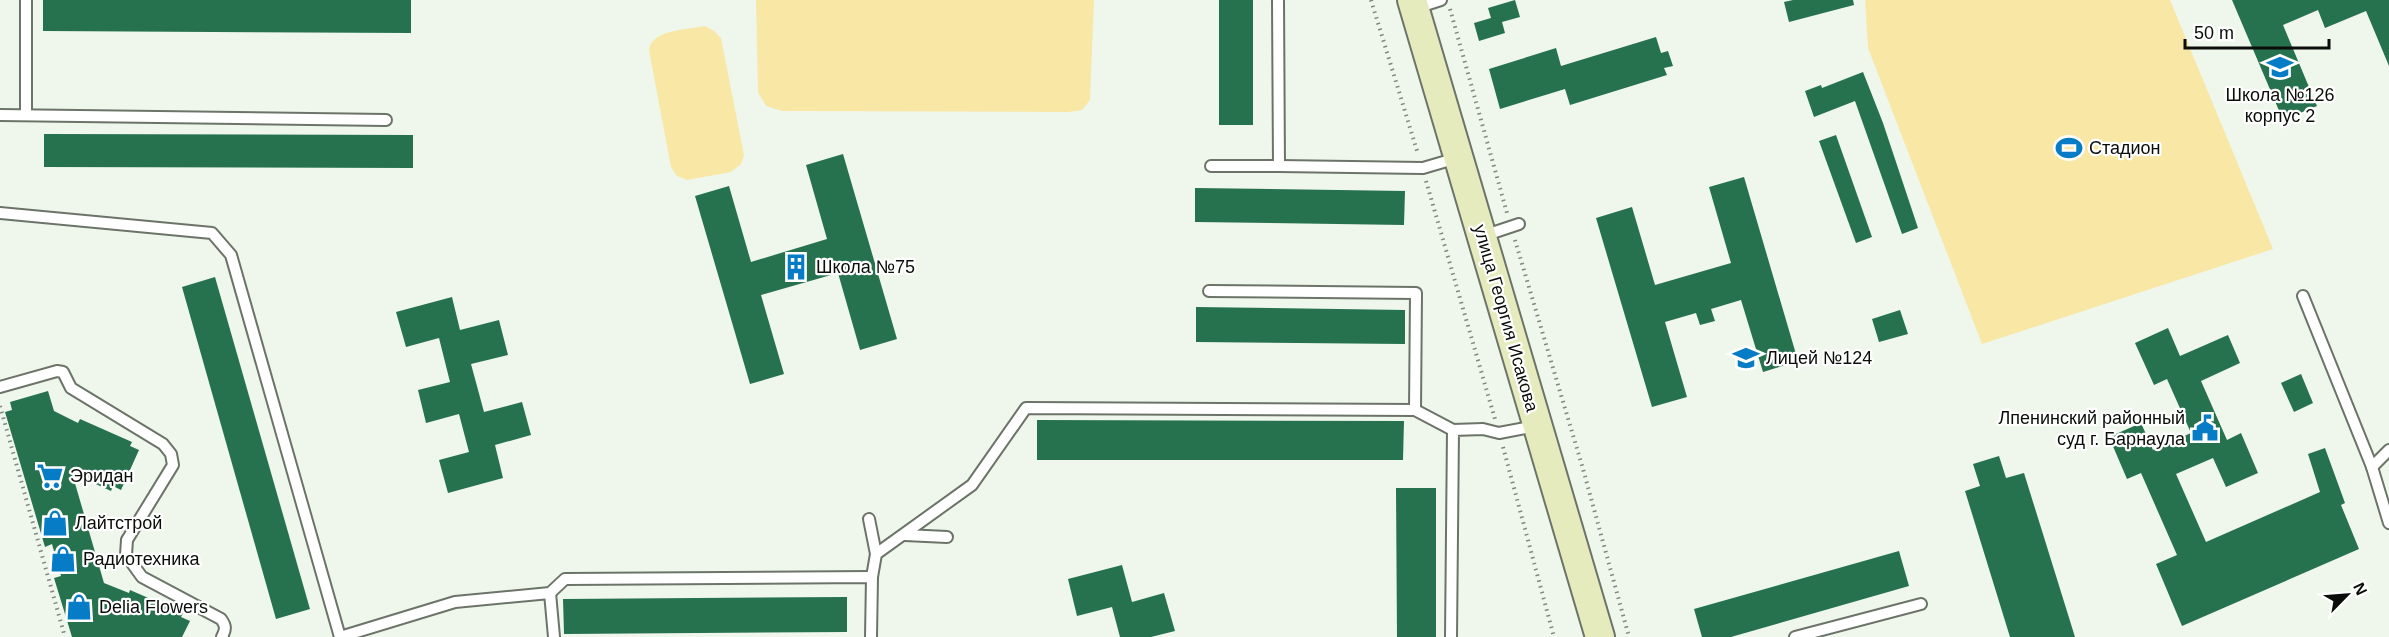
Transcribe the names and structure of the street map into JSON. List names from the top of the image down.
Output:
{
  "streets": {
    "street": ["улица Георгия Исакова"]
  },
  "places": {
    "school or university": ["Школа №126 корпус 2", "Лицей №124"],
    "sports": ["Стадион"],
    "building": ["Школа №75"],
    "public building": ["Лпенинский районный суд г. Барнаула"],
    "supermarket": ["Эридан"],
    "shop": ["Лайтстрой", "Радиотехника", "Delia Flowers"]
  },
  "scale_bar": "50 m",
  "north": "top right"
}
